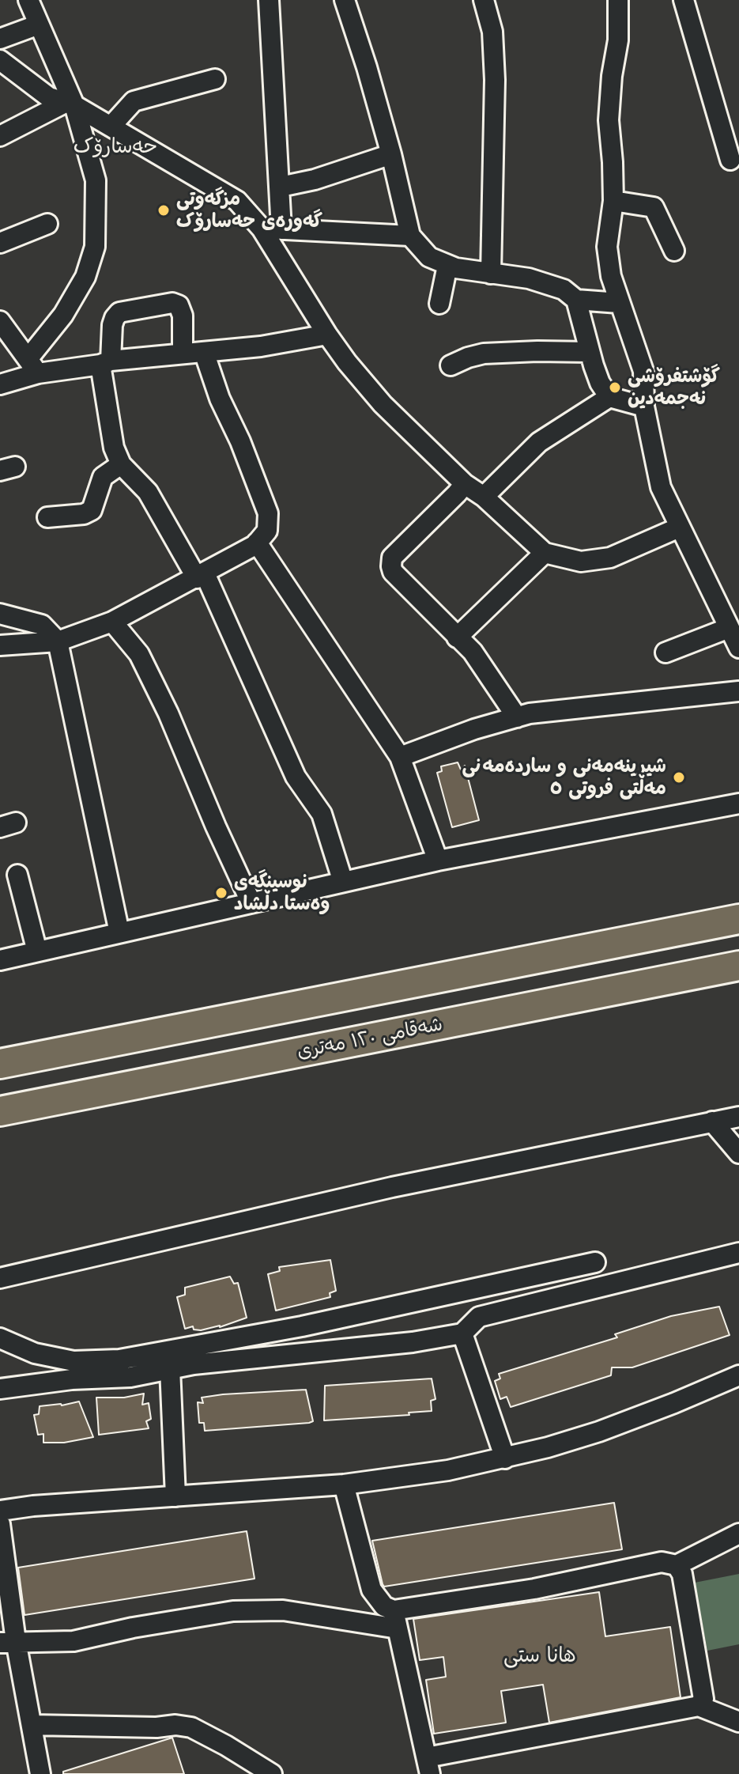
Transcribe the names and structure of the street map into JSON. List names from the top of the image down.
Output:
{
  "streets": {
    "highway": ["شەقامی ١٢٠ مەتری"]
  },
  "districts": ["حەسارۆک", "هانا ستى"],
  "places": [
    "مزگەوتی گەورەی حەسارۆک",
    "گۆشتفرۆشی نەجمەدین",
    "شیرینەمەنی و ساردەمەنی مەڵتی فروتی ٥",
    "نوسینگەی وەستا دڵشاد"
  ]
}
